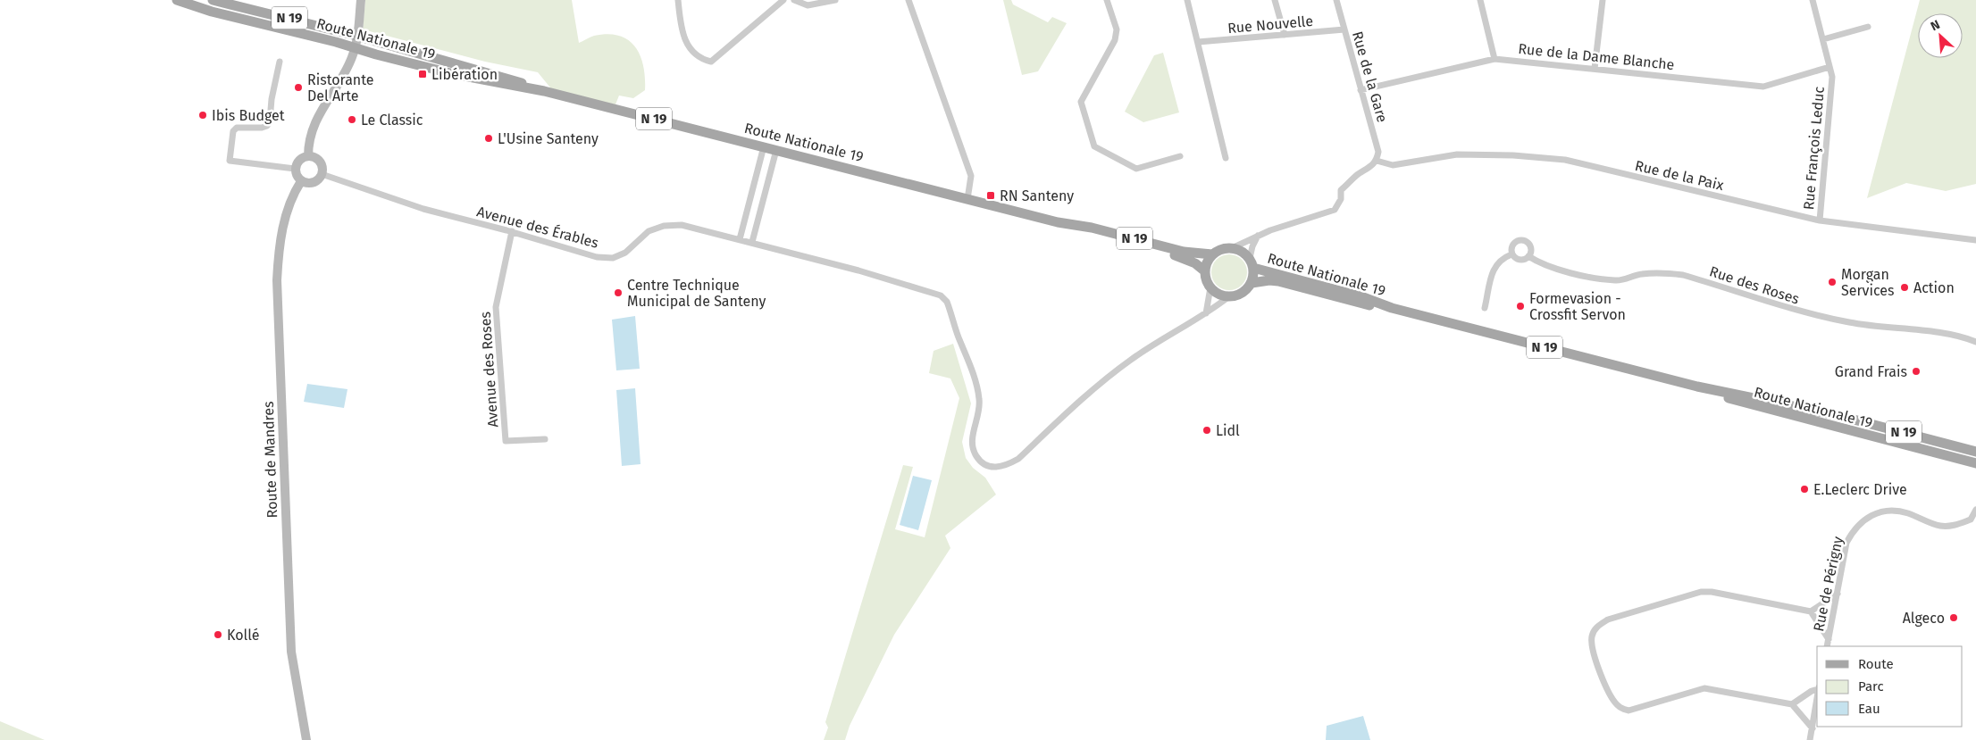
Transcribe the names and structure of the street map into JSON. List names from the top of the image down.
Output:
{
  "streets": {
    "main road": ["N 19", "Route Nationale 19"],
    "street": [
      "Rue Nouvelle",
      "Rue de la Dame Blanche",
      "Rue de la Gare",
      "Rue François Leduc",
      "Rue de la Paix",
      "Avenue des Érables",
      "Rue des Roses",
      "Avenue des Roses",
      "Route de Mandres",
      "Rue de Périgny"
    ]
  },
  "crossings": [
    ["Rue Nouvelle", "Rue de la Gare"],
    ["Route Nationale 19", "Avenue des Érables"],
    ["Rue de la Dame Blanche", "Rue de la Gare"],
    ["Rue de la Dame Blanche", "Rue François Leduc"],
    ["Rue de la Gare", "Rue de la Paix"],
    ["Rue François Leduc", "Rue de la Paix"],
    ["Avenue des Érables", "Avenue des Roses"],
    ["Avenue des Érables", "Route de Mandres"]
  ],
  "places": {
    "transit": ["Libération", "RN Santeny"],
    "other": [
      "Ristorante Del Arte",
      "Ibis Budget",
      "Le Classic",
      "L'Usine Santeny",
      "Morgan Services",
      "Action",
      "Centre Technique Municipal de Santeny",
      "Formevasion - Crossfit Servon",
      "Grand Frais",
      "Lidl",
      "E.Leclerc Drive",
      "Algeco",
      "Kollé"
    ]
  },
  "legend": ["Route", "Parc", "Eau"],
  "north": "top left"
}
